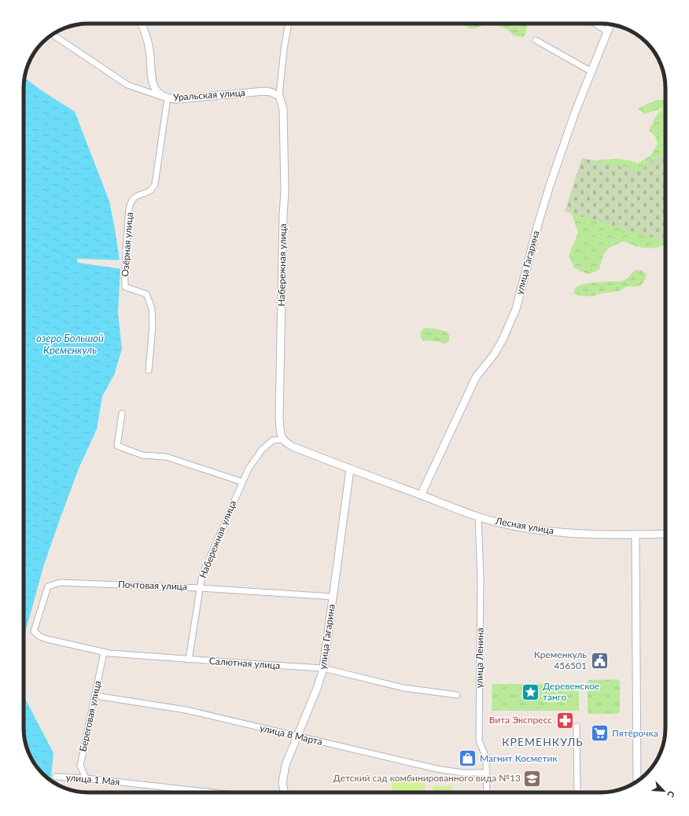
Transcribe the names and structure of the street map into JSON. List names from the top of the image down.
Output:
{
  "streets": {
    "street": [
      "Уральская улица",
      "Озёрная улица",
      "улица Гагарина",
      "Набережная улица",
      "Лесная улица",
      "Почтовая улица",
      "улица Ленина",
      "Салютная улица",
      "Береговая улица",
      "улица 8 Марта",
      "улица 1 Мая"
    ]
  },
  "crossings": [
    ["Уральская улица", "Озёрная улица"],
    ["Уральская улица", "Набережная улица"],
    ["улица Гагарина", "Лесная улица"],
    ["улица Гагарина", "Почтовая улица"],
    ["улица Гагарина", "Салютная улица"],
    ["улица Гагарина", "улица 8 Марта"],
    ["Набережная улица", "Почтовая улица"],
    ["Набережная улица", "Салютная улица"],
    ["Лесная улица", "улица Ленина"],
    ["Почтовая улица", "Салютная улица"],
    ["улица Ленина", "улица 8 Марта"],
    ["Салютная улица", "Береговая улица"],
    ["Береговая улица", "улица 8 Марта"],
    ["Береговая улица", "улица 1 Мая"]
  ],
  "districts": ["КРЕМЕНКУЛЬ"],
  "water": ["озеро Большой Кременкуль"],
  "places": {
    "public building": ["Кременкуль 456501"],
    "place": ["Деревенское танго"],
    "pharmacy": ["Вита Экспресс"],
    "supermarket": ["Пятёрочка"],
    "shop": ["Магнит Косметик"],
    "school or university": ["Детский сад комбинированного вида №13"]
  },
  "north": "bottom right"
}
